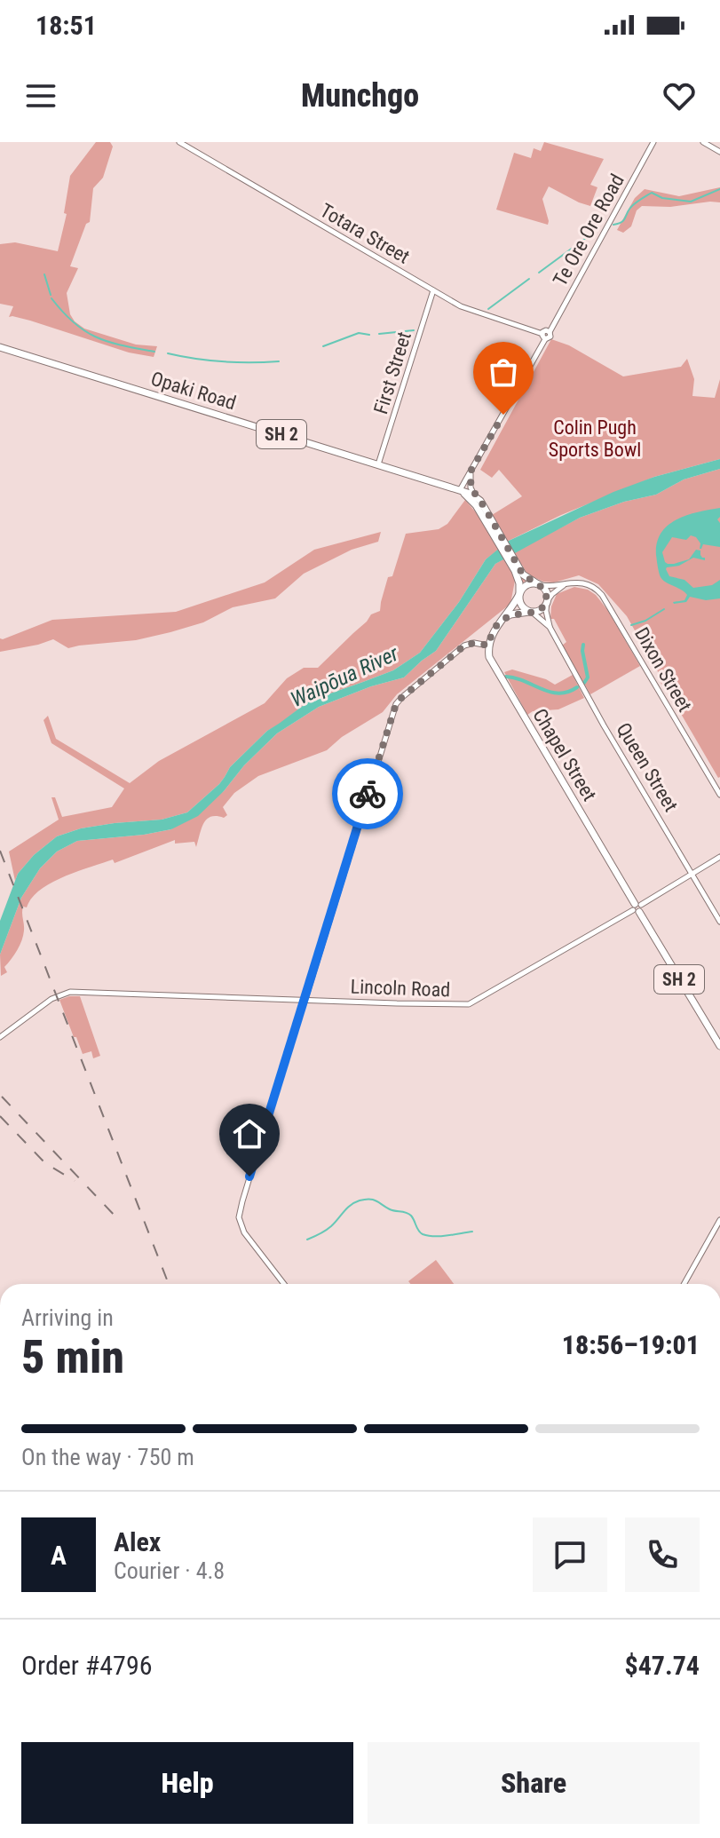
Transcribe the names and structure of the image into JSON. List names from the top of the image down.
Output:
{
  "streets": {
    "highway": ["Opaki Road", "SH 2", "Chapel Street"],
    "street": [
      "Te Ore Ore Road",
      "Totara Street",
      "First Street",
      "Dixon Street",
      "Queen Street",
      "Lincoln Road"
    ]
  },
  "crossings": [
    ["Te Ore Ore Road", "Totara Street"],
    ["Totara Street", "First Street"],
    ["First Street", "Opaki Road"],
    ["Opaki Road", "SH 2"],
    ["Dixon Street", "Queen Street"],
    ["Chapel Street", "Lincoln Road"],
    ["Queen Street", "Lincoln Road"]
  ],
  "water": ["Waipōua River"],
  "parks": ["Colin Pugh Sports Bowl"],
  "page": {
    "status": "18:51",
    "header": "Munchgo",
    "heading": ["5 min", "Arriving in", "18:56–19:01"],
    "panel": [
      "Alex",
      "Courier · 4.8",
      "Order #4796",
      "$47.74"
    ],
    "bar": "On the way · 750 m",
    "round": "A",
    "buttons": ["Help", "Share"]
  }
}
